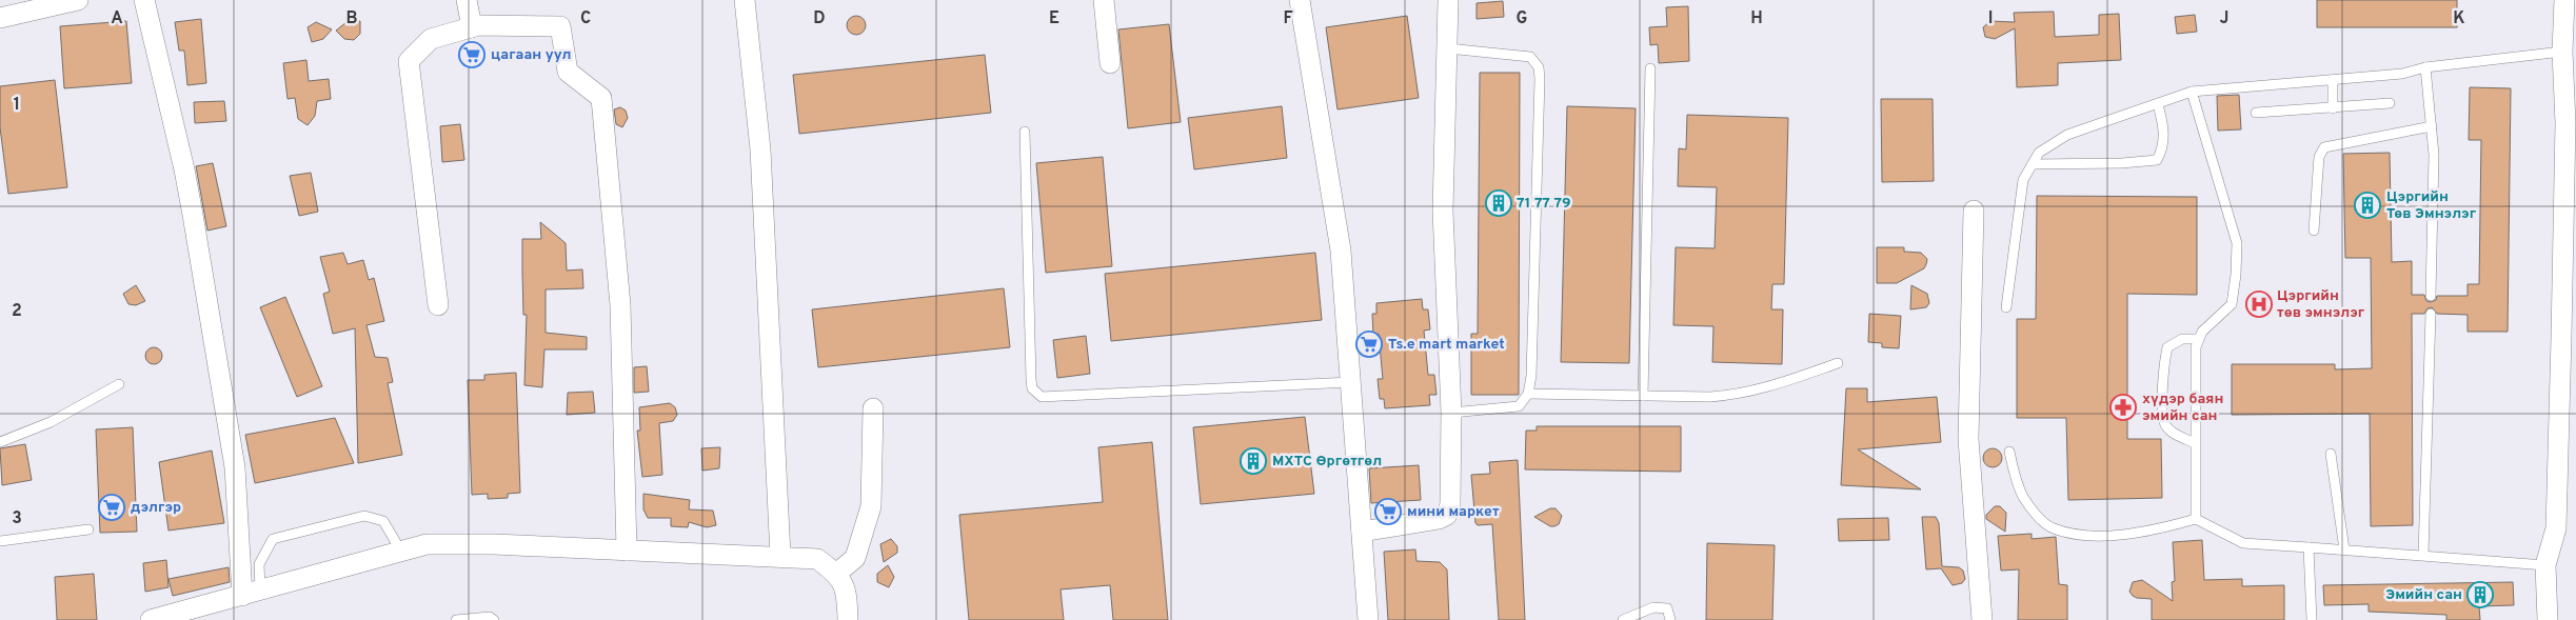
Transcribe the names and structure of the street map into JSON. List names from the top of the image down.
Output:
{
  "places": {
    "supermarket": [
      "цагаан уул",
      "Ts.e mart market",
      "дэлгэр",
      "мини маркет"
    ],
    "building": [
      "71 77 79",
      "Цэргийн Төв Эмнэлэг",
      "МХТС Өргөтгөл",
      "Эмийн сан"
    ],
    "hospital": ["Цэргийн төв эмнэлэг"],
    "pharmacy": ["хүдэр баян эмийн сан"]
  },
  "grid": {
    "columns": [
      "A",
      "B",
      "C",
      "D",
      "E",
      "F",
      "G",
      "H",
      "I",
      "J",
      "K"
    ],
    "rows": ["1", "2", "3"]
  }
}
